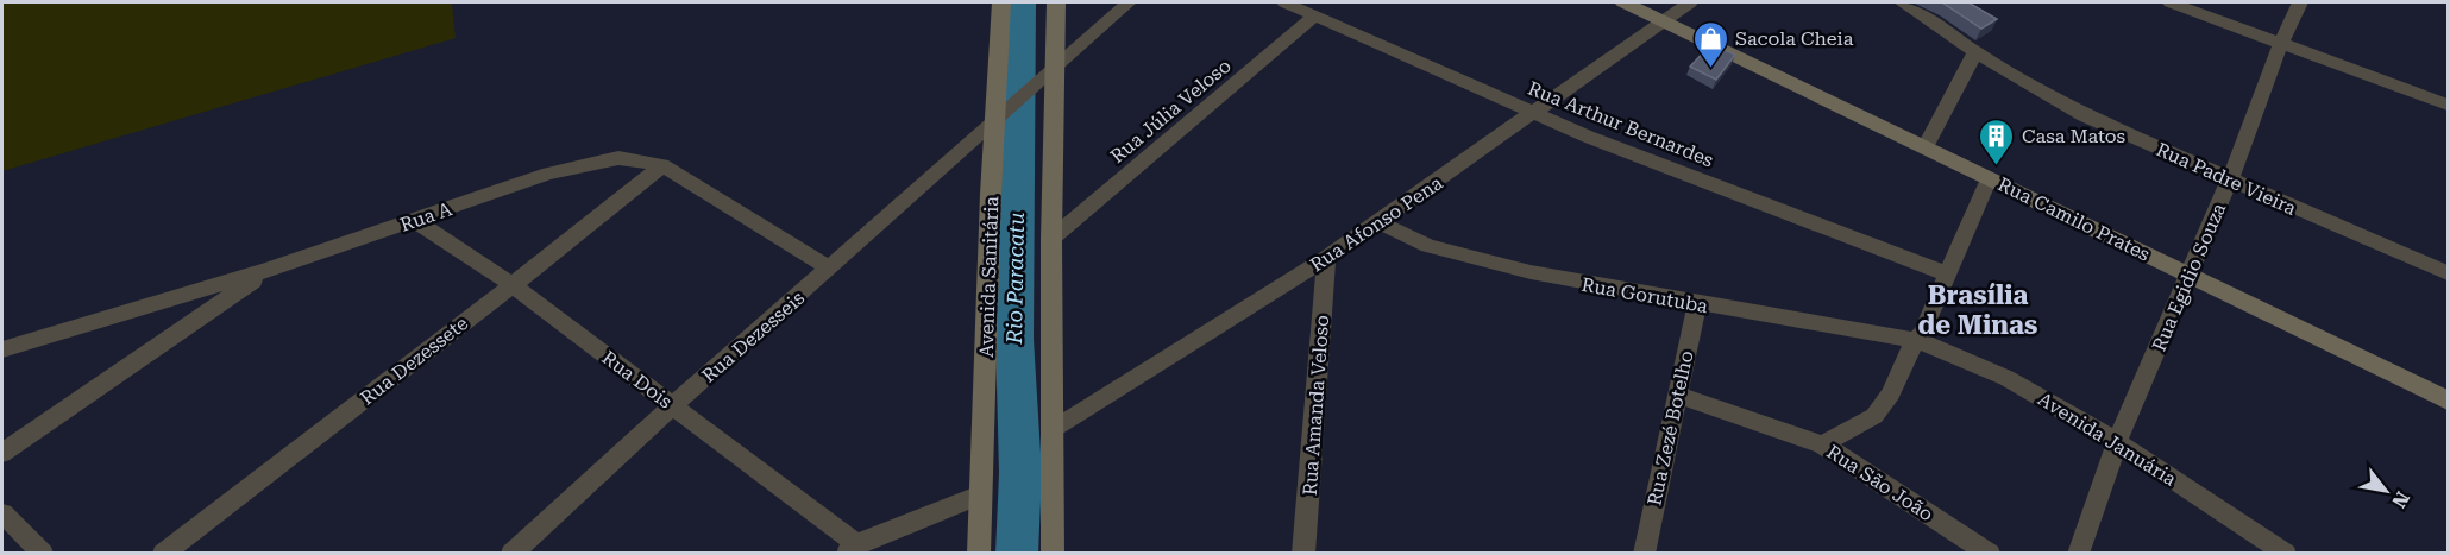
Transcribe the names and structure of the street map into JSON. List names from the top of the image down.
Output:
{
  "streets": {
    "street": [
      "Rua Júlia Veloso",
      "Rua Arthur Bernardes",
      "Rua Padre Vieira",
      "Rua A",
      "Rua Camilo Prates",
      "Rua Afonso Pena",
      "Avenida Sanitária",
      "Rua Egidio Souza",
      "Rua Gorutuba",
      "Rua Dezesseis",
      "Rua Dezessete",
      "Rua Dois",
      "Rua Amanda Veloso",
      "Rua Zezé Botelho",
      "Avenida Januária",
      "Rua São João"
    ]
  },
  "crossings": [
    ["Rua Júlia Veloso", "Rua Arthur Bernardes"],
    ["Rua Arthur Bernardes", "Rua Afonso Pena"],
    ["Rua Padre Vieira", "Rua Egidio Souza"],
    ["Rua A", "Rua Dezesseis"],
    ["Rua A", "Rua Dezessete"],
    ["Rua A", "Rua Dois"],
    ["Rua Camilo Prates", "Rua Afonso Pena"],
    ["Rua Camilo Prates", "Rua Egidio Souza"],
    ["Rua Afonso Pena", "Rua Gorutuba"],
    ["Rua Afonso Pena", "Rua Amanda Veloso"],
    ["Avenida Sanitária", "Rua Dezesseis"],
    ["Rua Egidio Souza", "Avenida Januária"],
    ["Rua Gorutuba", "Rua Zezé Botelho"],
    ["Rua Gorutuba", "Avenida Januária"],
    ["Rua Dezesseis", "Rua Dois"],
    ["Rua Dezessete", "Rua Dois"],
    ["Rua Zezé Botelho", "Rua São João"]
  ],
  "districts": ["Brasília de Minas"],
  "water": ["Rio Paracatu"],
  "places": {
    "shop": ["Sacola Cheia"],
    "building": ["Casa Matos"]
  },
  "north": "bottom right"
}
